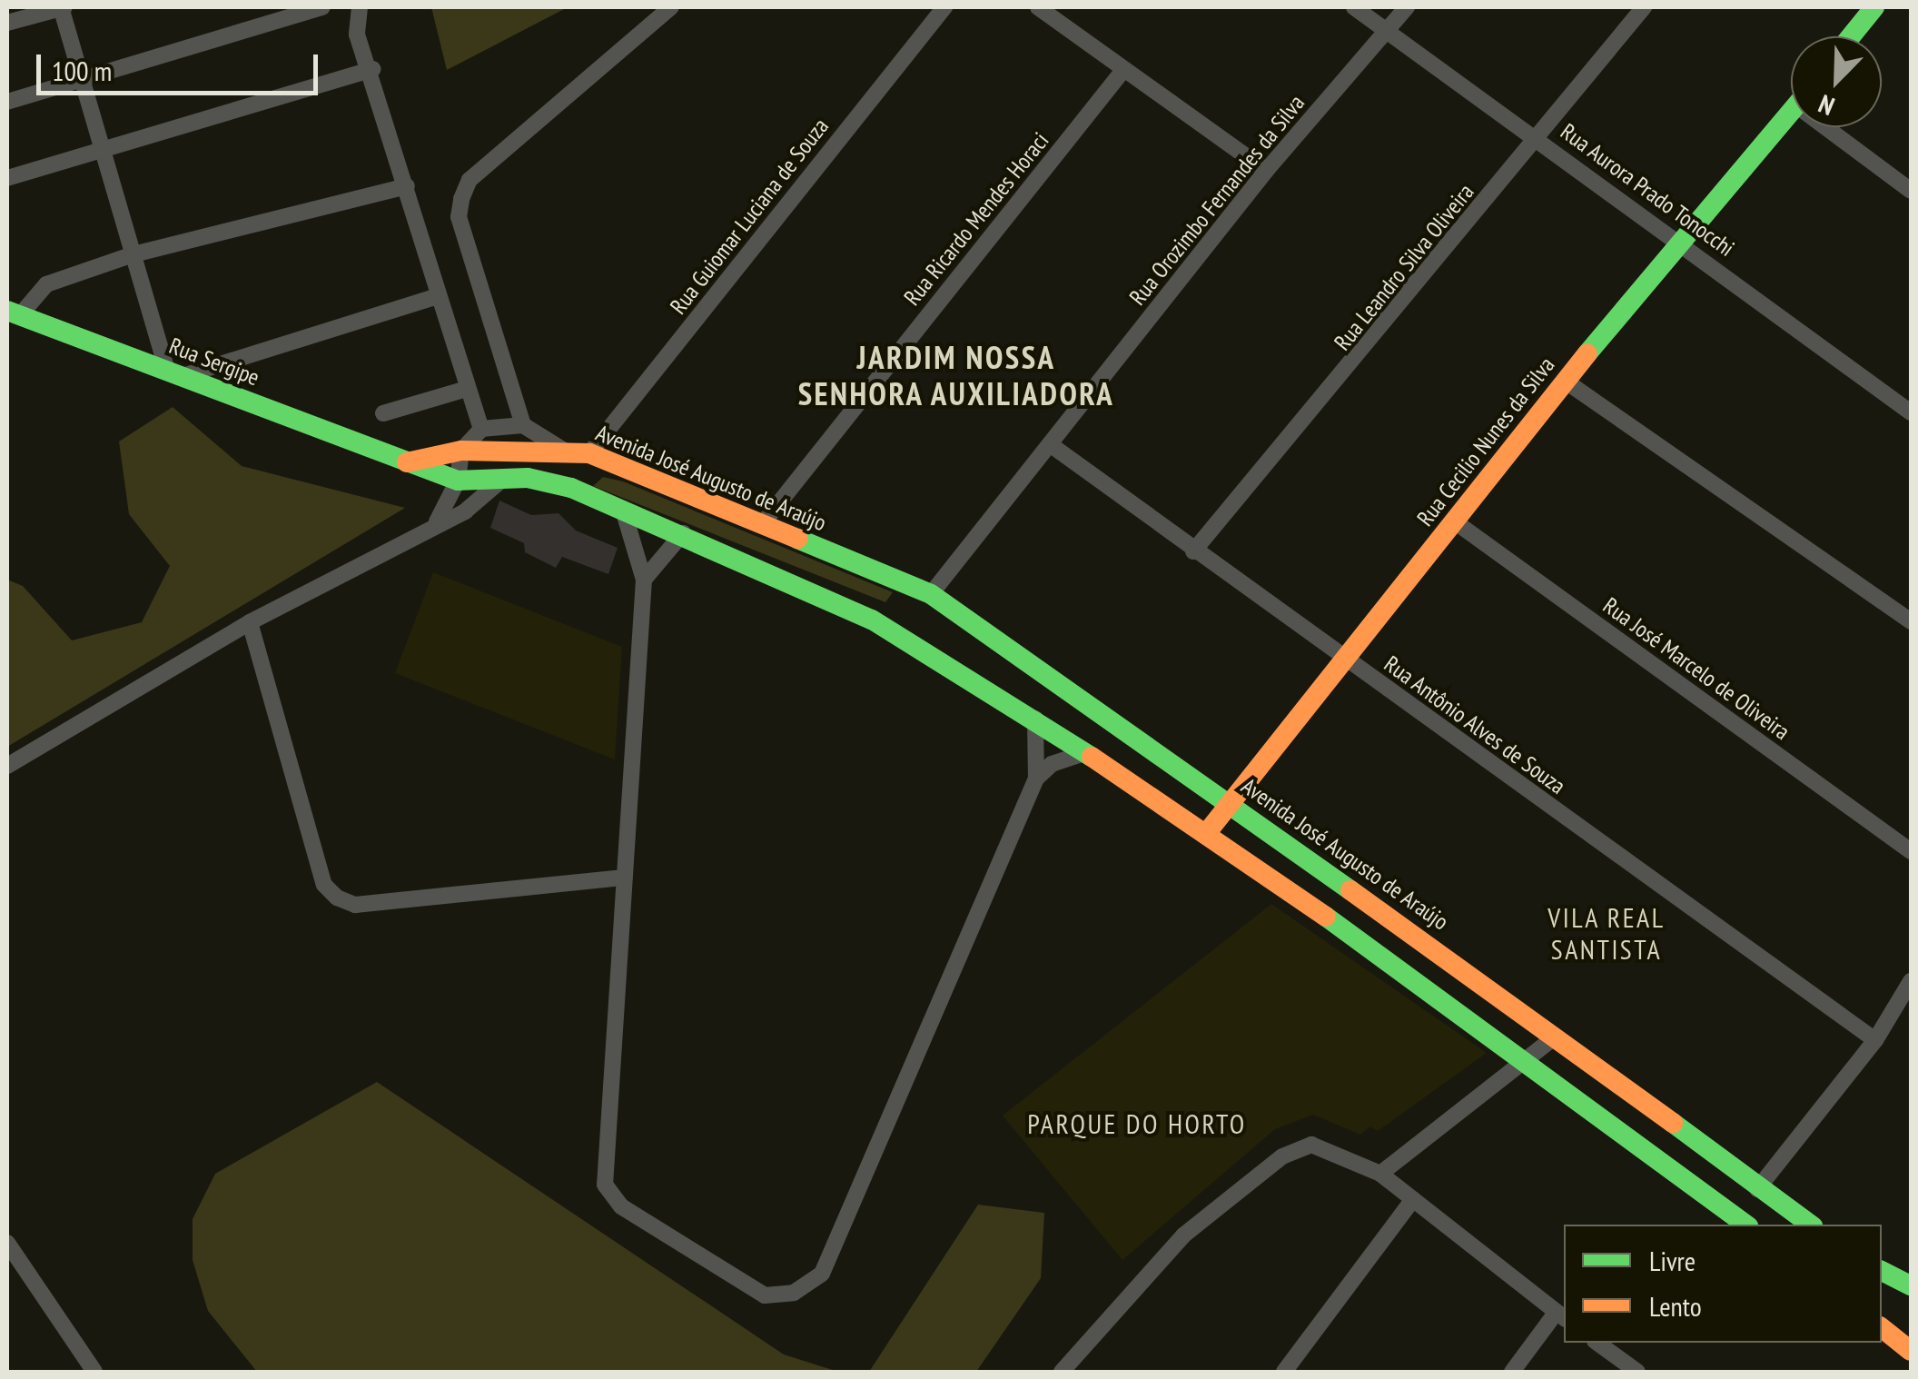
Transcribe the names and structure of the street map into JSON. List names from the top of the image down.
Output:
{
  "streets": {
    "street": [
      "Rua Aurora Prado Tonocchi",
      "Rua Orozimbo Fernandes da Silva",
      "Rua Guiomar Luciana de Souza",
      "Rua Ricardo Mendes Horaci",
      "Rua Leandro Silva Oliveira",
      "Rua Sergipe",
      "Rua Cecilio Nunes da Silva",
      "Avenida José Augusto de Araújo",
      "Rua José Marcelo de Oliveira",
      "Rua Antônio Alves de Souza"
    ]
  },
  "crossings": [
    ["Rua Aurora Prado Tonocchi", "Rua Orozimbo Fernandes da Silva"],
    ["Rua Aurora Prado Tonocchi", "Rua Leandro Silva Oliveira"],
    ["Rua Aurora Prado Tonocchi", "Rua Cecilio Nunes da Silva"],
    ["Rua Orozimbo Fernandes da Silva", "Avenida José Augusto de Araújo"],
    ["Rua Orozimbo Fernandes da Silva", "Rua Antônio Alves de Souza"],
    ["Rua Guiomar Luciana de Souza", "Avenida José Augusto de Araújo"],
    ["Rua Ricardo Mendes Horaci", "Avenida José Augusto de Araújo"],
    ["Rua Leandro Silva Oliveira", "Rua Antônio Alves de Souza"],
    ["Rua Sergipe", "Avenida José Augusto de Araújo"],
    ["Rua Cecilio Nunes da Silva", "Avenida José Augusto de Araújo"],
    ["Rua Cecilio Nunes da Silva", "Rua José Marcelo de Oliveira"],
    ["Rua Cecilio Nunes da Silva", "Rua Antônio Alves de Souza"]
  ],
  "districts": ["JARDIM NOSSA SENHORA AUXILIADORA", "VILA REAL SANTISTA", "PARQUE DO HORTO"],
  "legend": ["Livre", "Lento"],
  "scale_bar": "100 m",
  "north": "bottom left"
}
